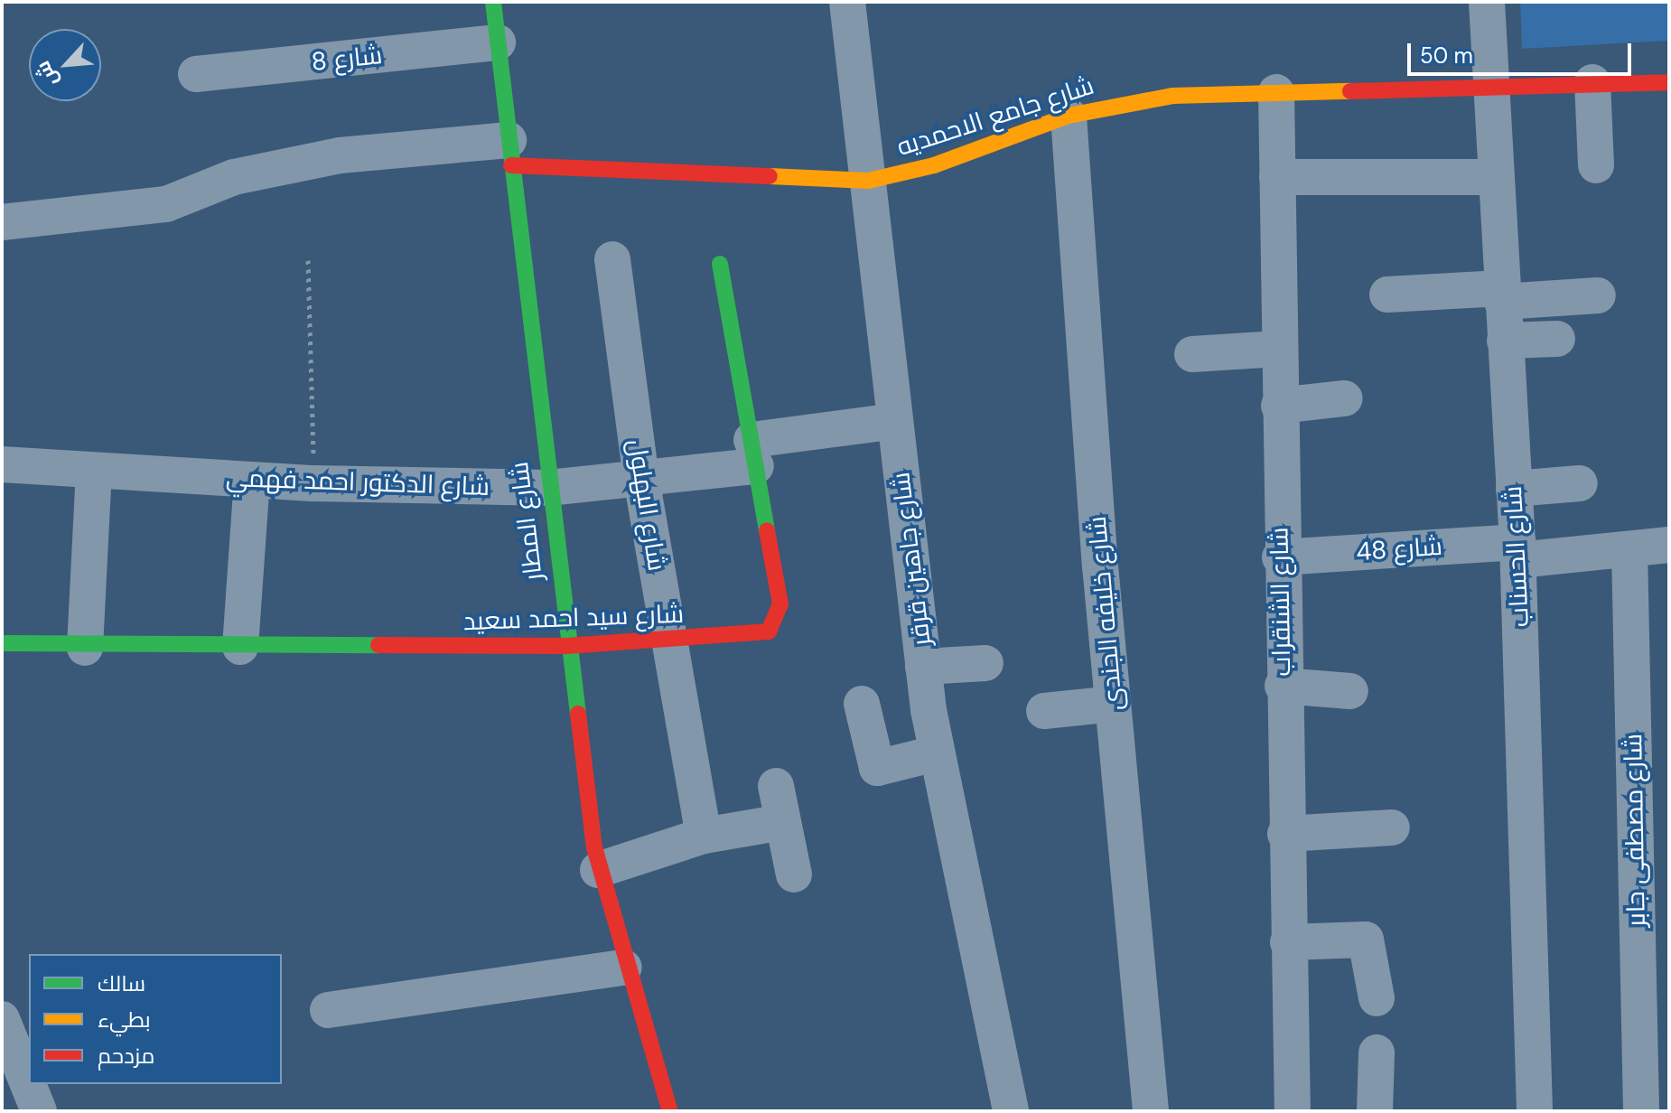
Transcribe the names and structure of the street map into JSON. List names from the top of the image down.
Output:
{
  "streets": {
    "street": [
      "شارع 8",
      "شارع جامع الاحمديه",
      "شارع الدكتور احمد فهمي",
      "شارع البهلول",
      "شارع المطار",
      "شارع 48",
      "شارع الحسناب",
      "شارع جاهين قرقر",
      "شارع الشنقراب",
      "شارع خليفه الجندى",
      "شارع سيد احمد سعيد",
      "شارع مصطفى جابر"
    ]
  },
  "crossings": [
    ["شارع 8", "شارع المطار"],
    ["شارع جامع الاحمديه", "شارع المطار"],
    ["شارع جامع الاحمديه", "شارع الحسناب"],
    ["شارع جامع الاحمديه", "شارع جاهين قرقر"],
    ["شارع جامع الاحمديه", "شارع الشنقراب"],
    ["شارع جامع الاحمديه", "شارع خليفه الجندى"],
    ["شارع الدكتور احمد فهمي", "شارع البهلول"],
    ["شارع الدكتور احمد فهمي", "شارع المطار"],
    ["شارع الدكتور احمد فهمي", "شارع جاهين قرقر"],
    ["شارع الدكتور احمد فهمي", "شارع سيد احمد سعيد"],
    ["شارع البهلول", "شارع سيد احمد سعيد"],
    ["شارع المطار", "شارع سيد احمد سعيد"],
    ["شارع 48", "شارع الحسناب"],
    ["شارع 48", "شارع الشنقراب"],
    ["شارع 48", "شارع مصطفى جابر"]
  ],
  "legend": ["سالك", "بطيء", "مزدحم"],
  "scale_bar": "50 m",
  "north": "bottom left"
}
